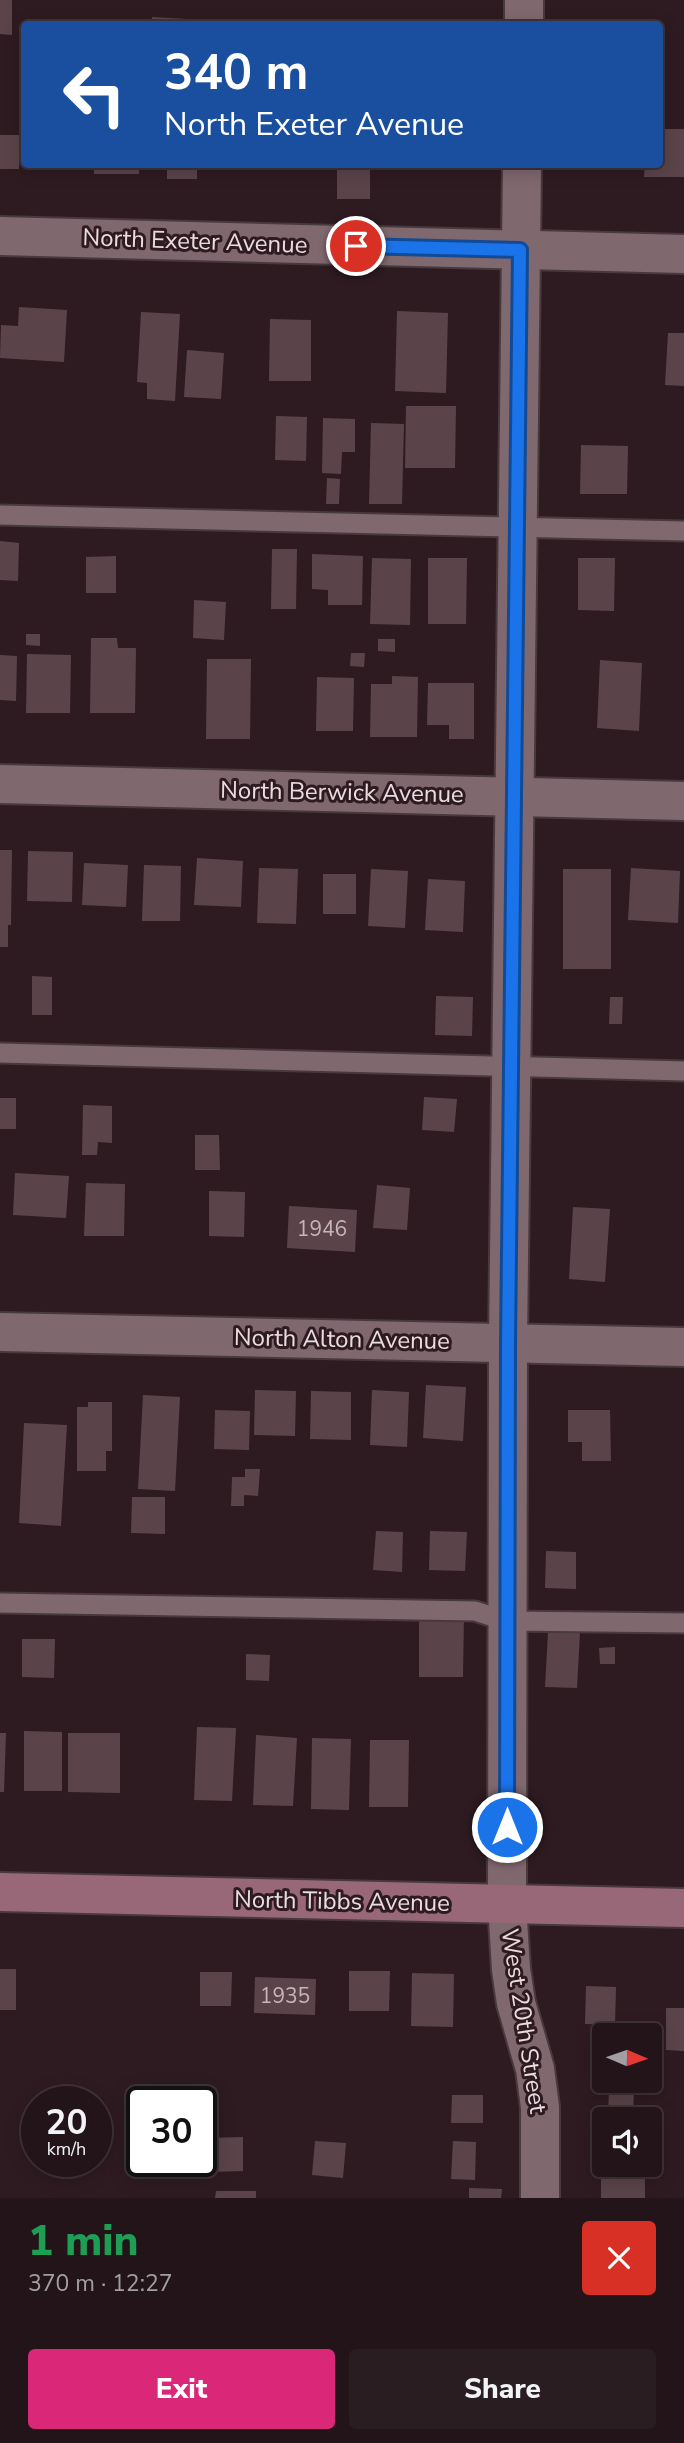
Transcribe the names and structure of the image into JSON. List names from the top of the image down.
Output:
{
  "streets": {
    "street": [
      "North Exeter Avenue",
      "North Berwick Avenue",
      "North Alton Avenue",
      "North Tibbs Avenue",
      "West 20th Street"
    ]
  },
  "crossings": [
    ["North Exeter Avenue", "West 20th Street"],
    ["North Berwick Avenue", "West 20th Street"],
    ["North Alton Avenue", "West 20th Street"],
    ["North Tibbs Avenue", "West 20th Street"]
  ],
  "house_numbers": ["1946", "1935"],
  "north": "right",
  "page": {
    "turn": ["340 m", "North Exeter Avenue"],
    "speed": "20 km/h",
    "limit": "30",
    "heading": ["1 min", "370 m · 12:27"],
    "buttons": ["Exit", "Share"]
  }
}
